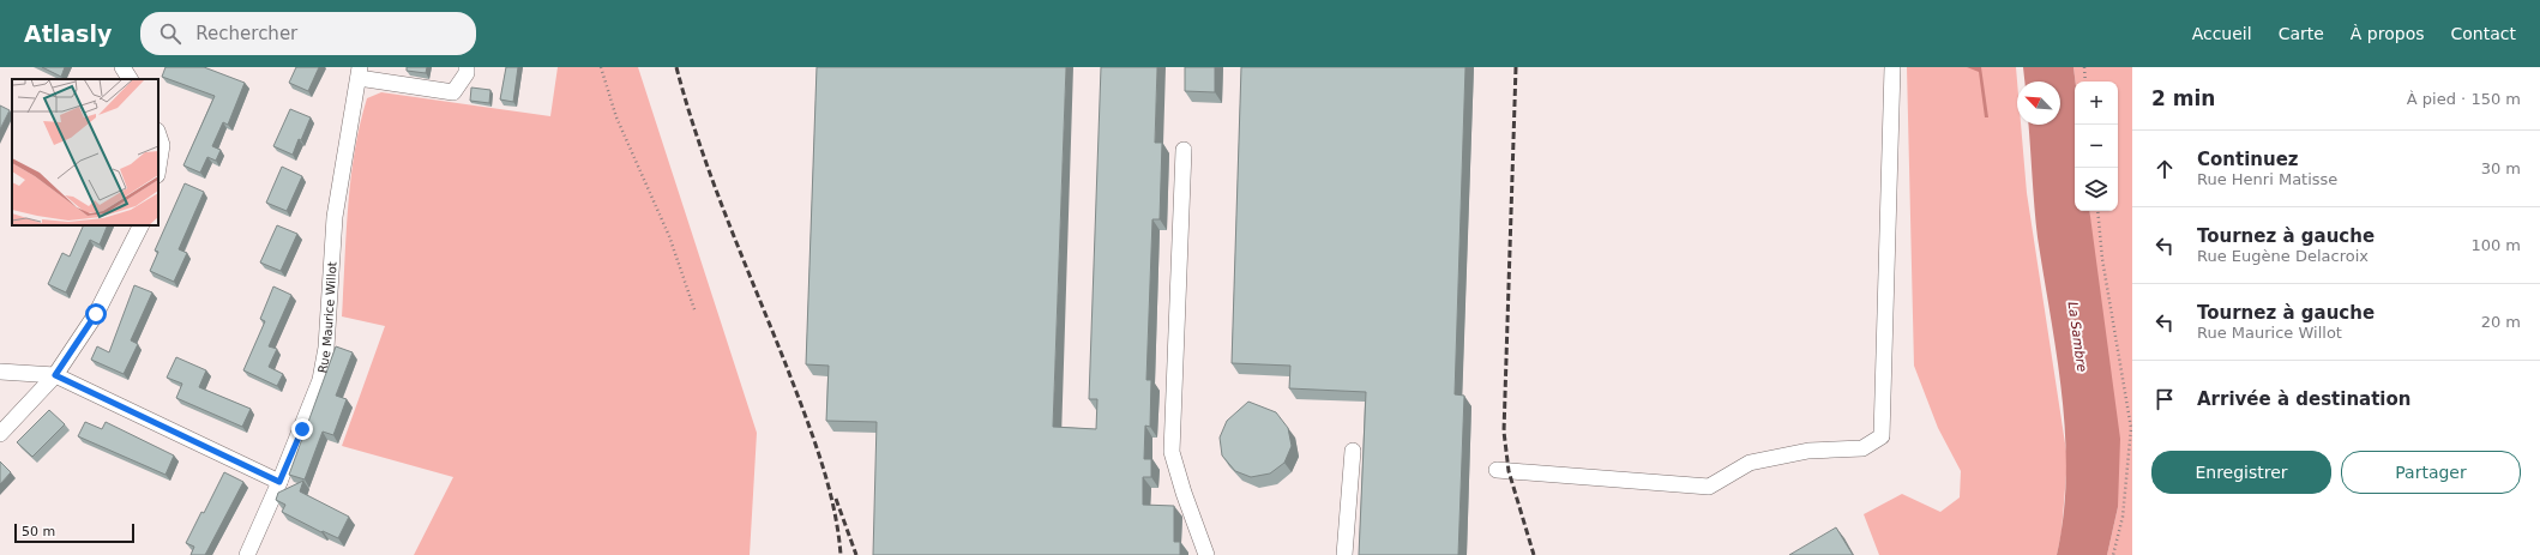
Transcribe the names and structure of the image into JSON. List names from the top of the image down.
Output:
{
  "streets": {
    "street": ["Rue Maurice Willot"]
  },
  "water": ["La Sambre"],
  "scale_bar": "50 m",
  "north": "top left",
  "page": {
    "header": "Atlasly",
    "search": "Rechercher",
    "nav": [
      "Accueil",
      "Carte",
      "À propos",
      "Contact"
    ],
    "heading": ["2 min", "À pied · 150 m"],
    "map_buttons": ["+", "−"],
    "list": [
      ["Continuez", "Rue Henri Matisse", "30 m"],
      ["Tournez à gauche", "Rue Eugène Delacroix", "100 m"],
      ["Tournez à gauche", "Rue Maurice Willot", "20 m"],
      "Arrivée à destination"
    ],
    "buttons": ["Enregistrer", "Partager"],
    "scale": "50 m"
  }
}
